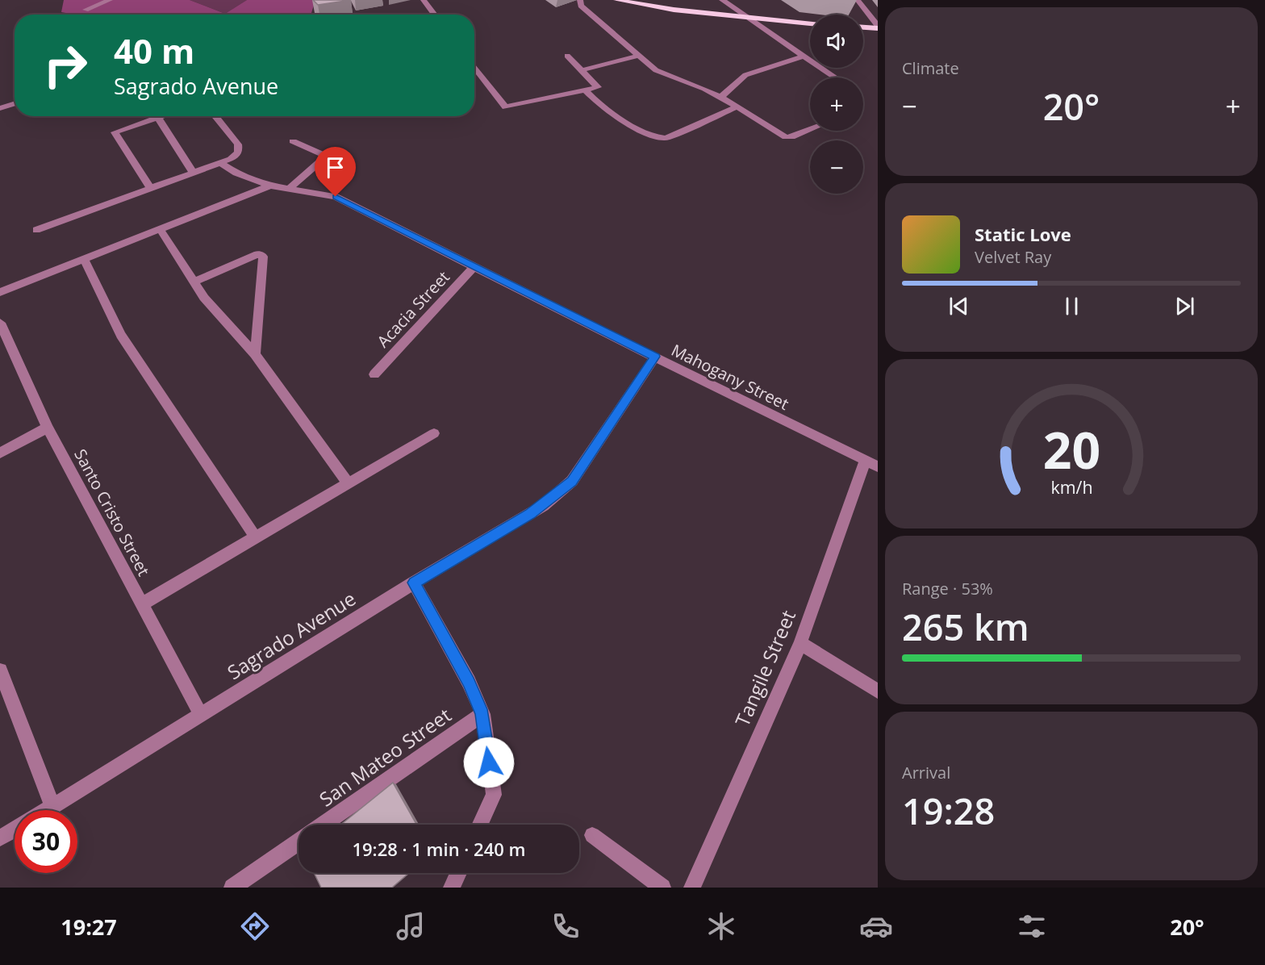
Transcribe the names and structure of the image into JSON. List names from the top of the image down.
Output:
{
  "streets": {
    "street": [
      "Acacia Street",
      "Mahogany Street",
      "Santo Cristo Street",
      "Sagrado Avenue",
      "Tangile Street",
      "San Mateo Street"
    ]
  },
  "crossings": [
    ["Acacia Street", "Mahogany Street"],
    ["Mahogany Street", "Sagrado Avenue"],
    ["Mahogany Street", "Tangile Street"],
    ["Santo Cristo Street", "Sagrado Avenue"]
  ],
  "page": {
    "tile": [
      "Climate",
      ["Range · 53%", "265 km"],
      ["Arrival", "19:28"]
    ],
    "map_buttons": ["+", "−"],
    "turn": ["40 m", "Sagrado Avenue"],
    "heat": ["−", "20°", "+"],
    "song": ["Static Love", "Velvet Ray"],
    "limit": "30",
    "trip": "19:28 · 1 min · 240 m",
    "tabs": ["19:27", "20°"],
    "gauge": ["20", "km/h"]
  }
}
